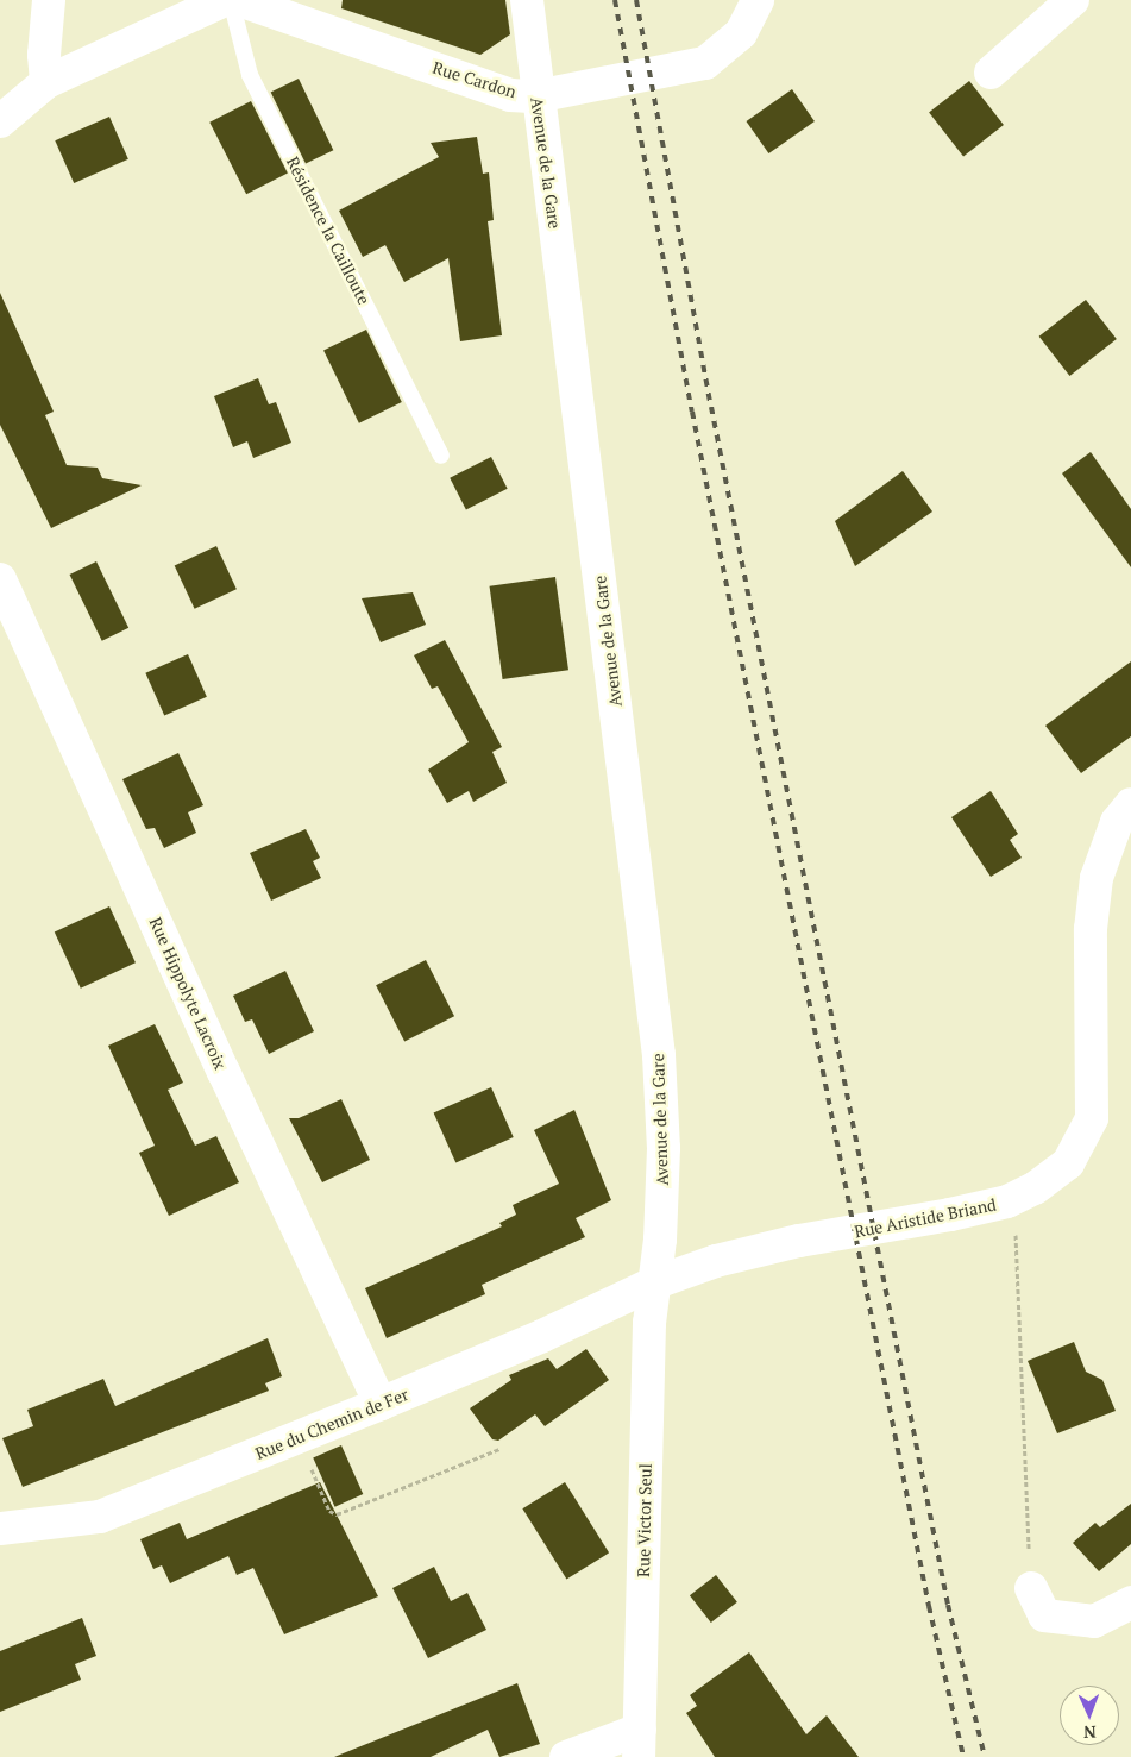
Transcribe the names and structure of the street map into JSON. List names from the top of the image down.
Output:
{
  "streets": {
    "street": [
      "Rue Cardon",
      "Avenue de la Gare",
      "Rue Hippolyte Lacroix",
      "Rue Aristide Briand",
      "Rue du Chemin de Fer",
      "Rue Victor Seul"
    ],
    "lane": ["Résidence la Cailloute"]
  },
  "crossings": [
    ["Rue Cardon", "Avenue de la Gare"],
    ["Avenue de la Gare", "Rue Aristide Briand"],
    ["Avenue de la Gare", "Rue du Chemin de Fer"],
    ["Avenue de la Gare", "Rue Victor Seul"],
    ["Rue Hippolyte Lacroix", "Rue du Chemin de Fer"],
    ["Rue Aristide Briand", "Rue du Chemin de Fer"],
    ["Rue Aristide Briand", "Rue Victor Seul"],
    ["Rue du Chemin de Fer", "Rue Victor Seul"]
  ],
  "north": "bottom"
}
